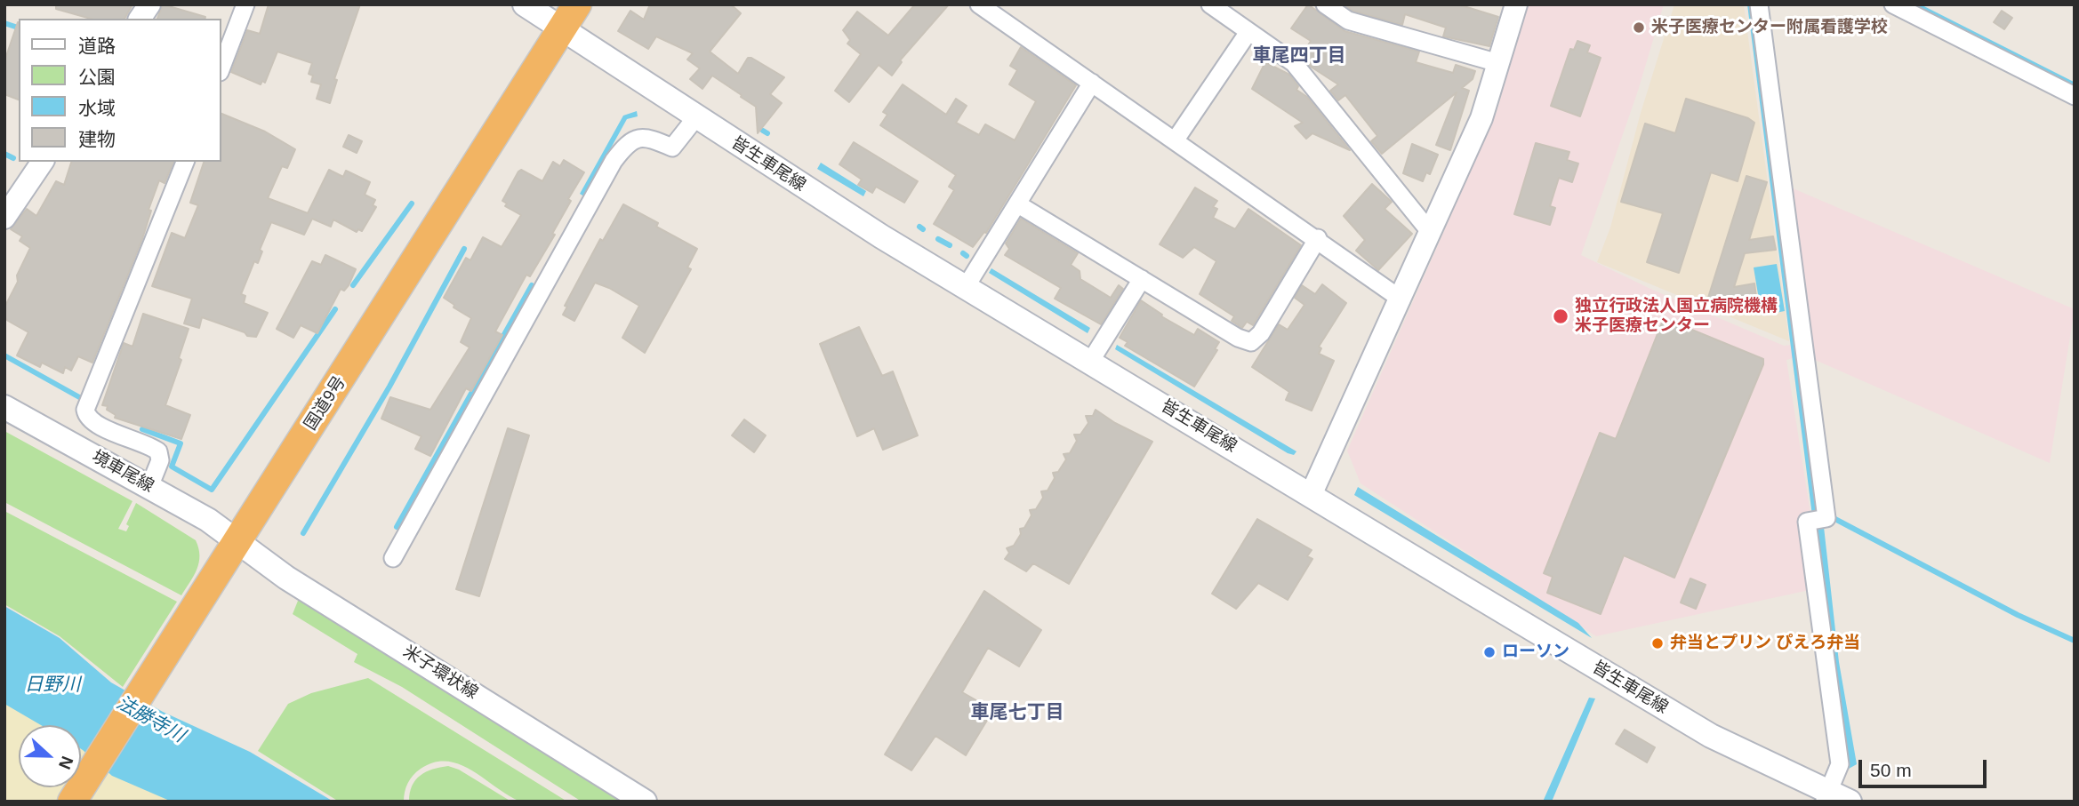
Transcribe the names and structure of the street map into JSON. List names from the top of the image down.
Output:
{
  "streets": {
    "highway": ["国道9号"],
    "main road": ["皆生車尾線", "境車尾線", "米子環状線"]
  },
  "crossings": [
    ["皆生車尾線", "国道9号"],
    ["国道9号", "境車尾線"],
    ["国道9号", "米子環状線"],
    ["境車尾線", "米子環状線"]
  ],
  "districts": ["車尾四丁目", "車尾七丁目"],
  "water": ["日野川", "法勝寺川"],
  "places": [
    "米子医療センター附属看護学校",
    "独立行政法人国立病院機構 米子医療センター",
    "弁当とプリン ぴえろ弁当",
    "ローソン"
  ],
  "legend": [
    "道路",
    "公園",
    "水域",
    "建物"
  ],
  "scale_bar": "50 m",
  "north": "right"
}
